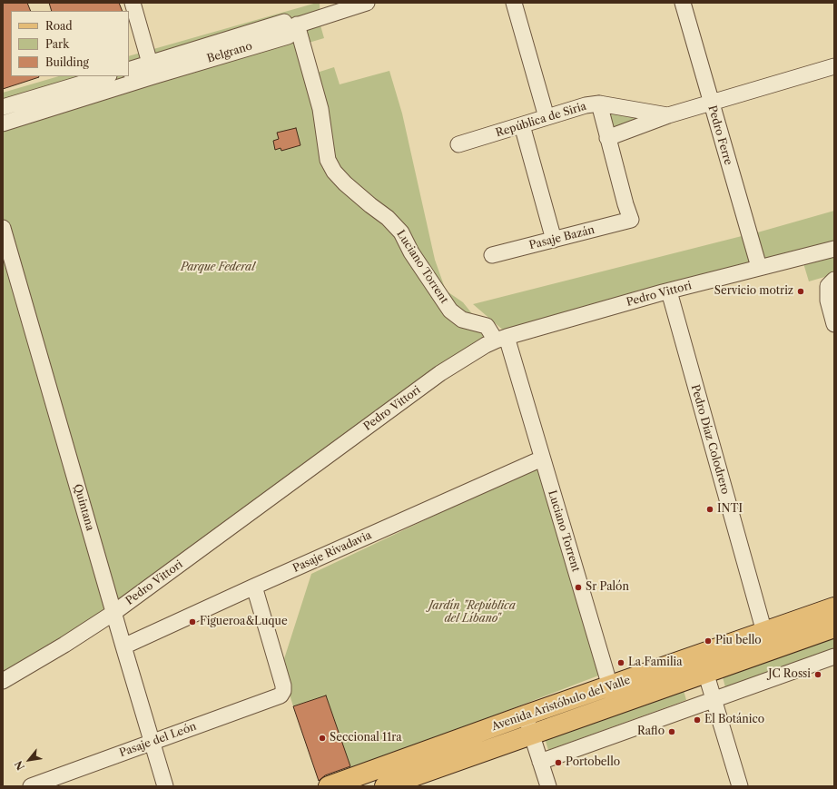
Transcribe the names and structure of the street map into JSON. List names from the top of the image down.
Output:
{
  "streets": {
    "main road": ["Avenida Aristóbulo del Valle"],
    "street": [
      "Belgrano",
      "República de Siria",
      "Pedro Ferre",
      "Pasaje Bazán",
      "Luciano Torrent",
      "Pedro Vittori",
      "Pedro Díaz Colodrero",
      "Quintana",
      "Pasaje Rivadavia",
      "Pasaje del León"
    ]
  },
  "crossings": [
    ["Belgrano", "Luciano Torrent"],
    ["República de Siria", "Pedro Ferre"],
    ["República de Siria", "Pasaje Bazán"],
    ["Pedro Ferre", "Pedro Vittori"],
    ["Luciano Torrent", "Pedro Vittori"],
    ["Luciano Torrent", "Pasaje Rivadavia"],
    ["Luciano Torrent", "Avenida Aristóbulo del Valle"],
    ["Pedro Vittori", "Pedro Díaz Colodrero"],
    ["Pedro Vittori", "Quintana"],
    ["Pedro Díaz Colodrero", "Avenida Aristóbulo del Valle"],
    ["Quintana", "Pasaje Rivadavia"],
    ["Quintana", "Pasaje del León"],
    ["Pasaje Rivadavia", "Pasaje del León"]
  ],
  "parks": ["Parque Federal", "Jardín \"República del Líbano\""],
  "places": [
    "Servicio motriz",
    "INTI",
    "Sr Palón",
    "Figueroa&Luque",
    "Piu bello",
    "La Familia",
    "JC Rossi",
    "El Botánico",
    "Raflo",
    "Seccional 11ra",
    "Portobello"
  ],
  "legend": ["Road", "Park", "Building"],
  "north": "bottom left"
}
